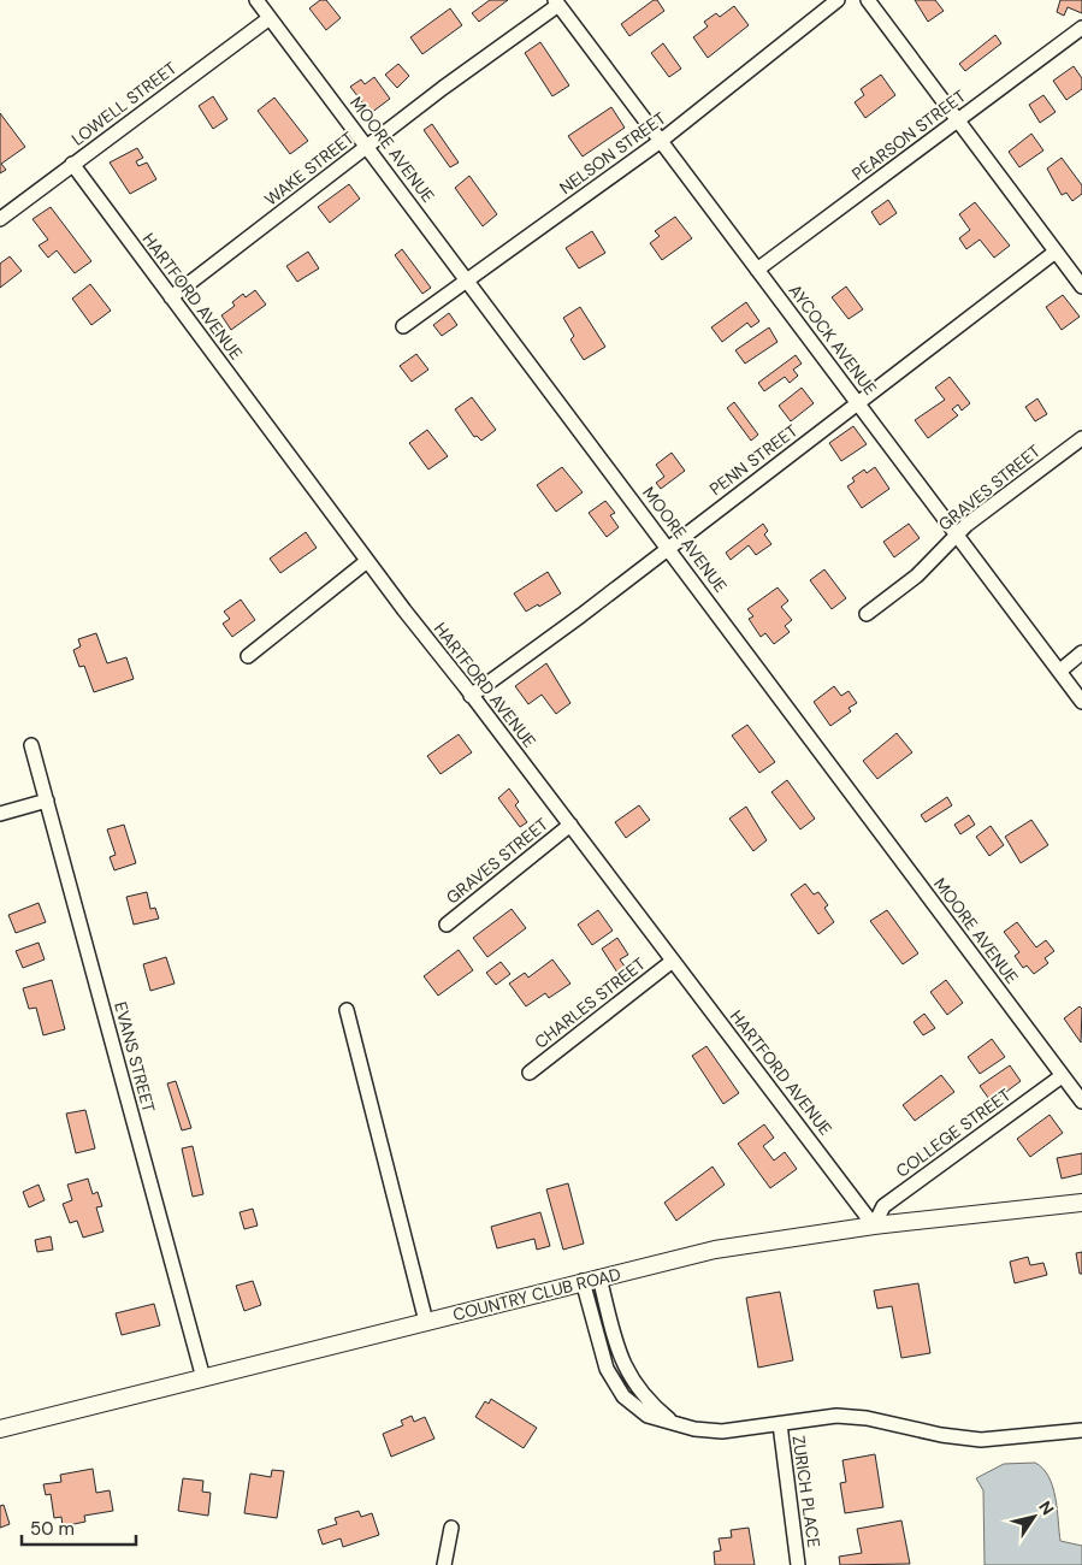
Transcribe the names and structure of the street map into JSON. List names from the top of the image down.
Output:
{
  "streets": {
    "street": [
      "LOWELL STREET",
      "PEARSON STREET",
      "MOORE AVENUE",
      "NELSON STREET",
      "WAKE STREET",
      "HARTFORD AVENUE",
      "AYCOCK AVENUE",
      "PENN STREET",
      "GRAVES STREET",
      "CHARLES STREET",
      "EVANS STREET",
      "COLLEGE STREET",
      "COUNTRY CLUB ROAD",
      "ZURICH PLACE"
    ]
  },
  "crossings": [
    ["LOWELL STREET", "MOORE AVENUE"],
    ["LOWELL STREET", "HARTFORD AVENUE"],
    ["PEARSON STREET", "AYCOCK AVENUE"],
    ["MOORE AVENUE", "NELSON STREET"],
    ["MOORE AVENUE", "WAKE STREET"],
    ["MOORE AVENUE", "PENN STREET"],
    ["MOORE AVENUE", "COLLEGE STREET"],
    ["NELSON STREET", "AYCOCK AVENUE"],
    ["WAKE STREET", "HARTFORD AVENUE"],
    ["WAKE STREET", "AYCOCK AVENUE"],
    ["HARTFORD AVENUE", "PENN STREET"],
    ["HARTFORD AVENUE", "GRAVES STREET"],
    ["HARTFORD AVENUE", "CHARLES STREET"],
    ["HARTFORD AVENUE", "COLLEGE STREET"],
    ["HARTFORD AVENUE", "COUNTRY CLUB ROAD"],
    ["AYCOCK AVENUE", "PENN STREET"],
    ["AYCOCK AVENUE", "GRAVES STREET"],
    ["EVANS STREET", "COUNTRY CLUB ROAD"],
    ["COLLEGE STREET", "COUNTRY CLUB ROAD"]
  ],
  "scale_bar": "50 m",
  "north": "top right"
}
